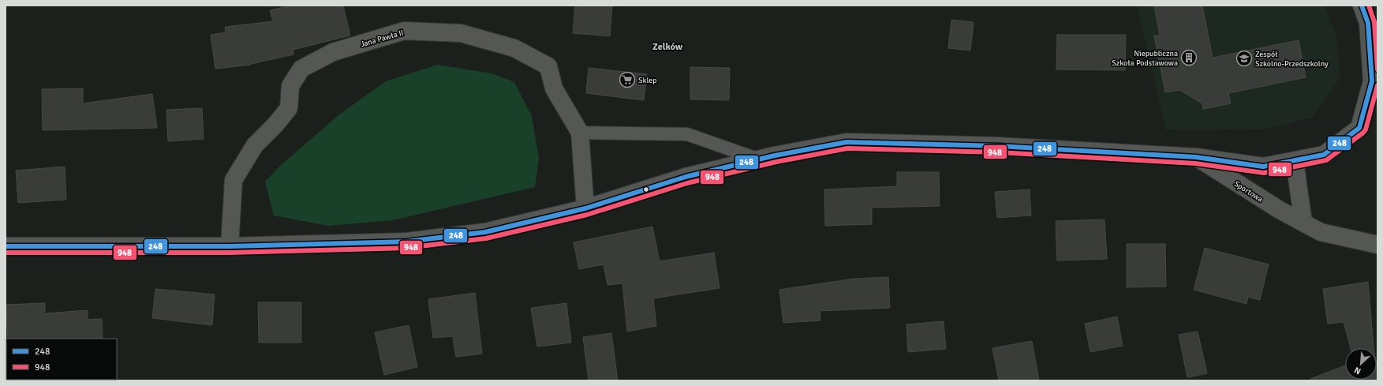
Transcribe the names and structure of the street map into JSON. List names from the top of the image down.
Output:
{
  "streets": {
    "street": ["Jana Pawła II", "Sportowa"]
  },
  "districts": ["Zelków"],
  "places": {
    "building": ["Niepubliczna Szkoła Podstawowa"],
    "school or university": ["Zespół Szkolno-Przedszkolny"],
    "supermarket": ["Sklep"]
  },
  "lines": ["transit line 248", "transit line 948"],
  "legend": ["248", "948"],
  "north": "bottom left"
}
